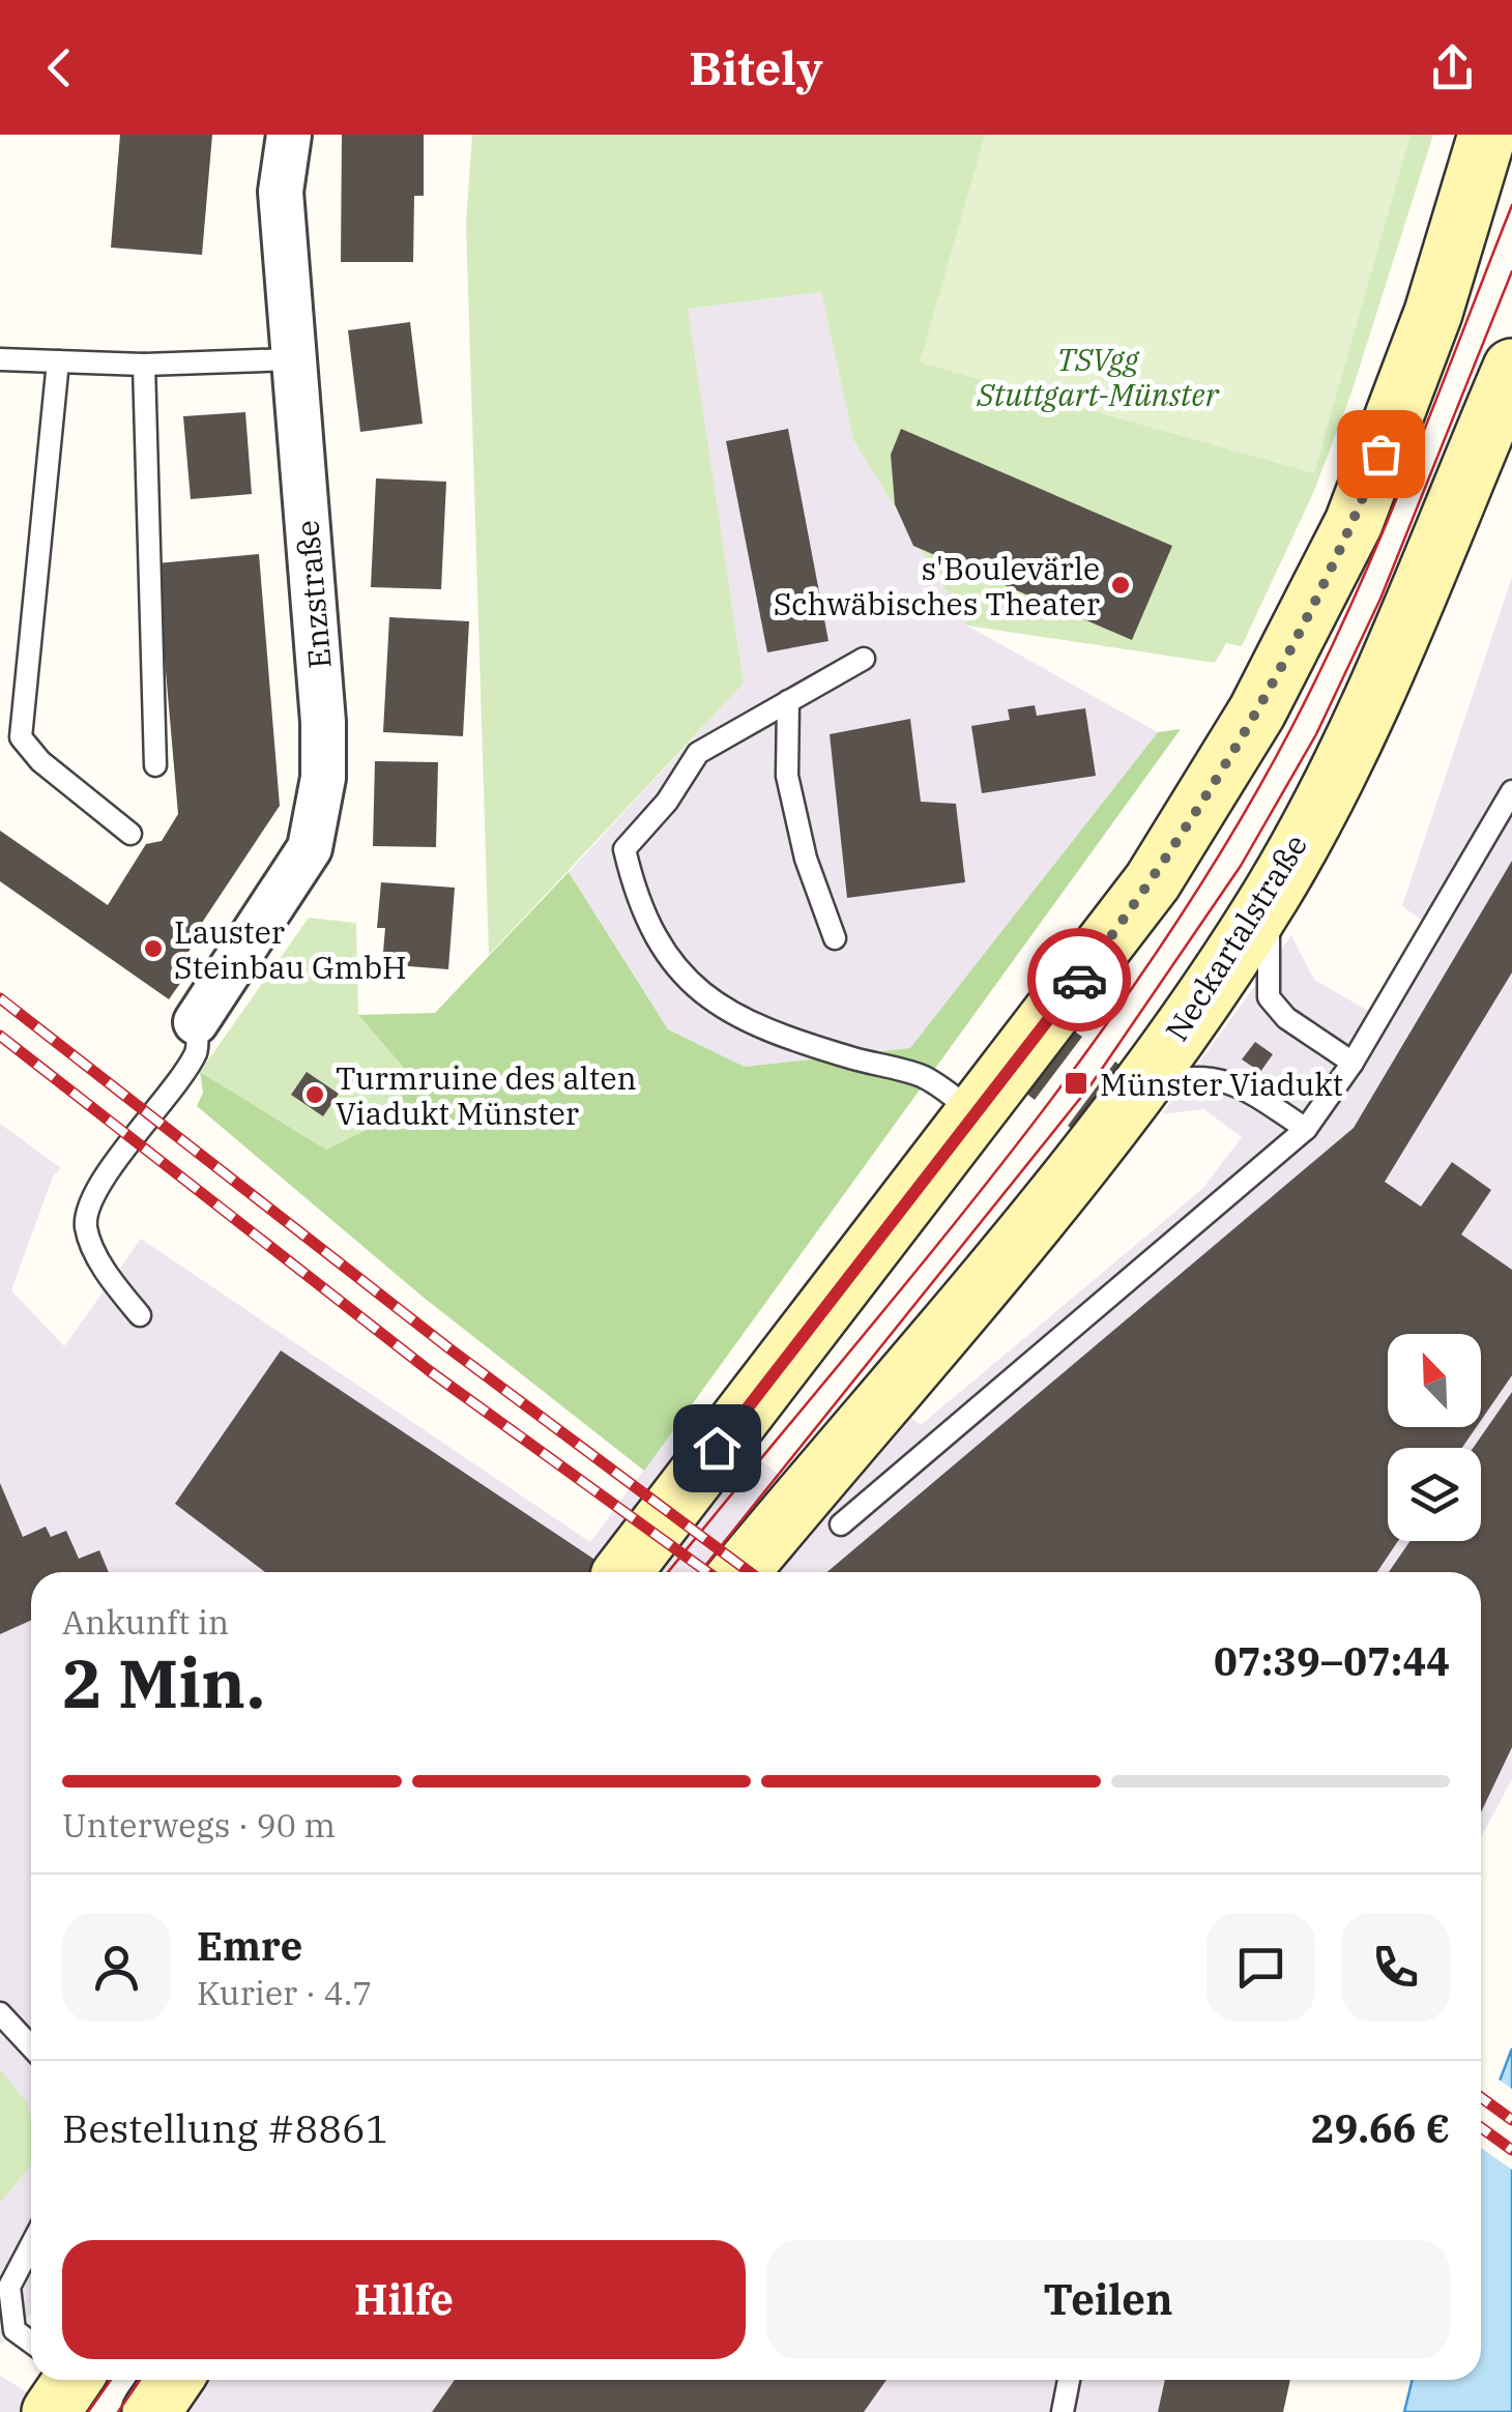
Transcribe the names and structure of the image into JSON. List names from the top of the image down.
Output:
{
  "streets": {
    "main road": ["Neckartalstraße"],
    "street": ["Enzstraße"]
  },
  "parks": ["TSVgg Stuttgart-Münster"],
  "places": {
    "other": ["s'Boulevärle Schwäbisches Theater", "Lauster Steinbau GmbH", "Turmruine des alten Viadukt Münster"],
    "transit": ["Münster Viadukt"]
  },
  "north": "top left",
  "page": {
    "header": "Bitely",
    "heading": ["2 Min.", "Ankunft in", "07:39–07:44"],
    "panel": [
      "Emre",
      "Kurier · 4.7",
      "Bestellung #8861",
      "29.66 €"
    ],
    "bar": "Unterwegs · 90 m",
    "buttons": ["Hilfe", "Teilen"]
  }
}
